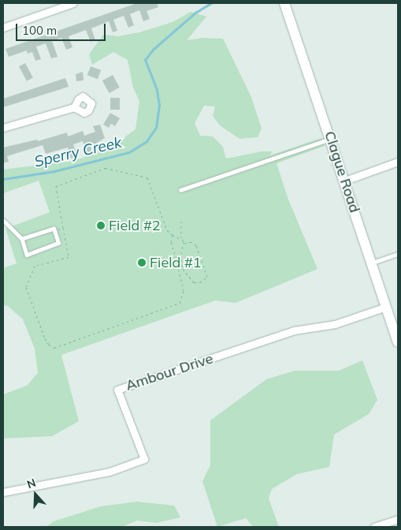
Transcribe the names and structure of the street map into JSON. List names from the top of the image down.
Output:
{
  "streets": {
    "main road": ["Clague Road"],
    "street": ["Ambour Drive"]
  },
  "crossings": [
    ["Clague Road", "Ambour Drive"]
  ],
  "water": ["Sperry Creek"],
  "places": ["Field #2", "Field #1"],
  "scale_bar": "100 m",
  "north": "top"
}
